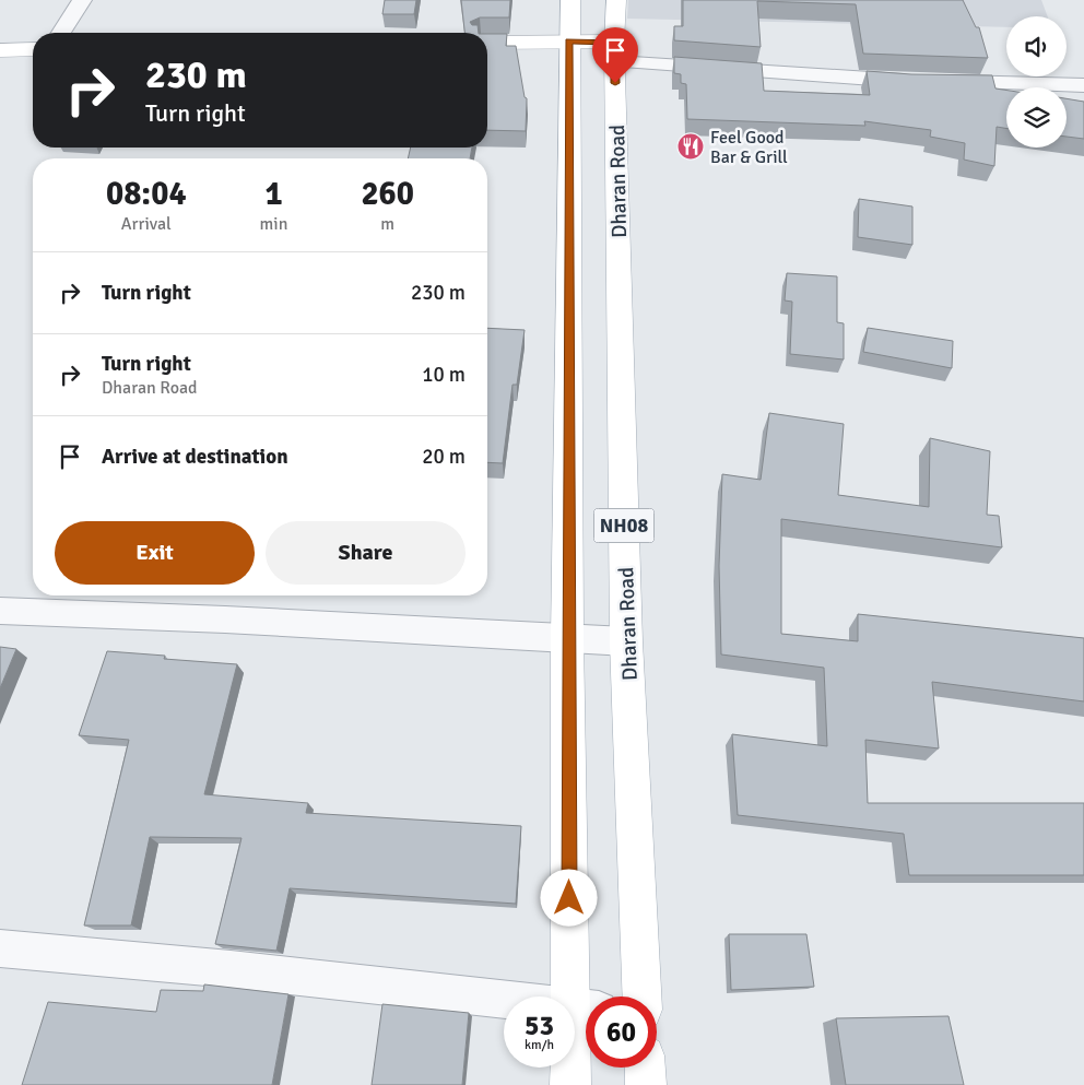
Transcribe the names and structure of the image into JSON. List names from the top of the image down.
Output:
{
  "streets": {
    "main road": ["Dharan Road", "NH08"]
  },
  "crossings": [
    ["Dharan Road", "NH08"]
  ],
  "places": {
    "restaurant": ["Feel Good Bar & Grill"]
  },
  "page": {
    "turn": ["230 m", "Turn right"],
    "eta": [
      "08:04",
      "Arrival",
      "1",
      "min",
      "260",
      "m"
    ],
    "list": [
      {
        "name": "Turn right",
        "value": "230 m"
      },
      {
        "name": "Turn right",
        "note": "Dharan Road",
        "value": "10 m"
      },
      {
        "name": "Arrive at destination",
        "value": "20 m"
      }
    ],
    "buttons": ["Exit", "Share"],
    "speed": "53 km/h",
    "limit": "60"
  }
}
